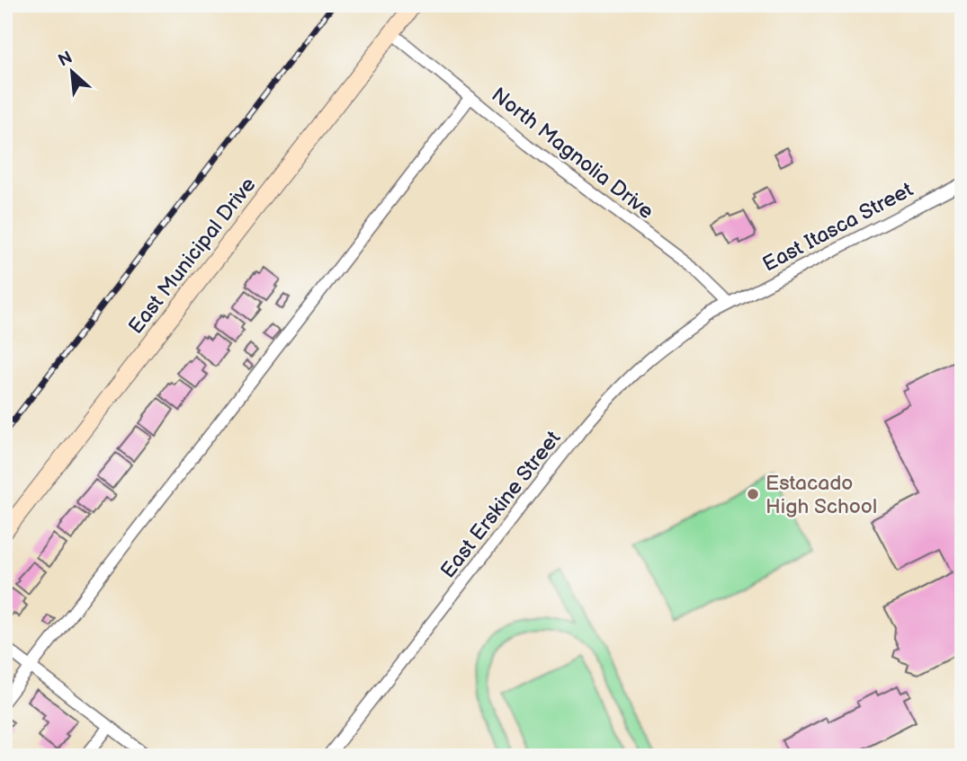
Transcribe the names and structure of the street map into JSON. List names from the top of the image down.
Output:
{
  "streets": {
    "street": [
      "North Magnolia Drive",
      "East Itasca Street",
      "East Municipal Drive",
      "East Erskine Street"
    ]
  },
  "crossings": [
    ["North Magnolia Drive", "East Itasca Street"],
    ["North Magnolia Drive", "East Municipal Drive"],
    ["North Magnolia Drive", "East Erskine Street"],
    ["East Itasca Street", "East Erskine Street"]
  ],
  "places": ["Estacado High School"],
  "north": "top left"
}
